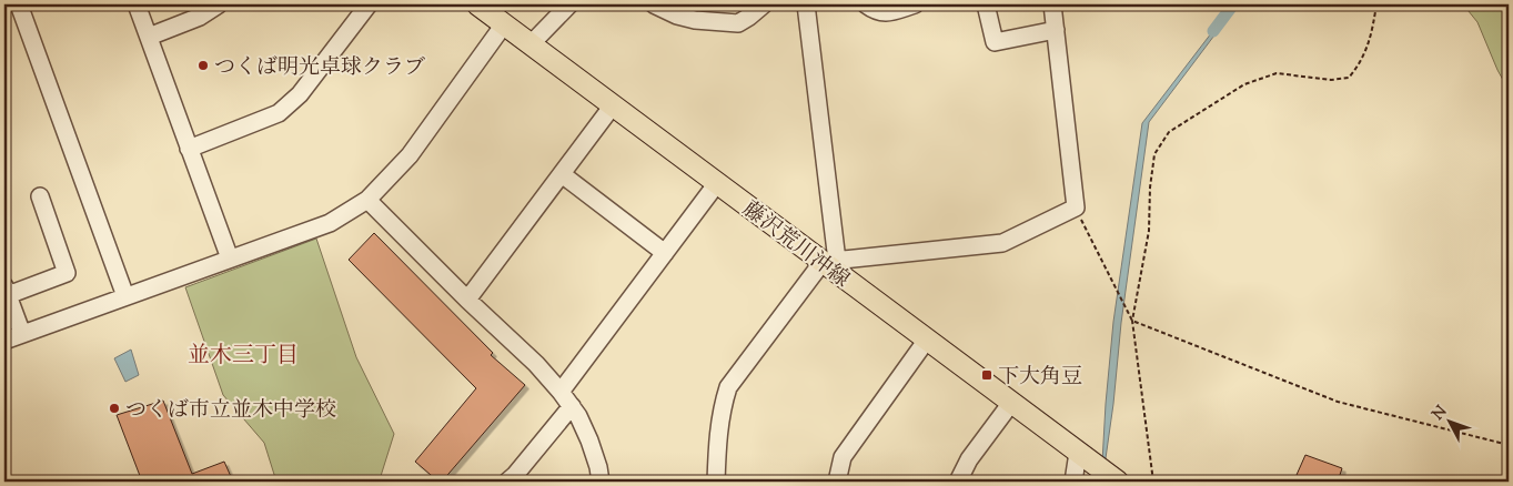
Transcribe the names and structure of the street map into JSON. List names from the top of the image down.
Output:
{
  "streets": {
    "main road": ["藤沢荒川沖線"]
  },
  "districts": ["並木三丁目"],
  "places": {
    "other": ["つくば明光卓球クラブ", "つくば市立並木中学校"],
    "transit": ["下大角豆"]
  },
  "north": "top left"
}
